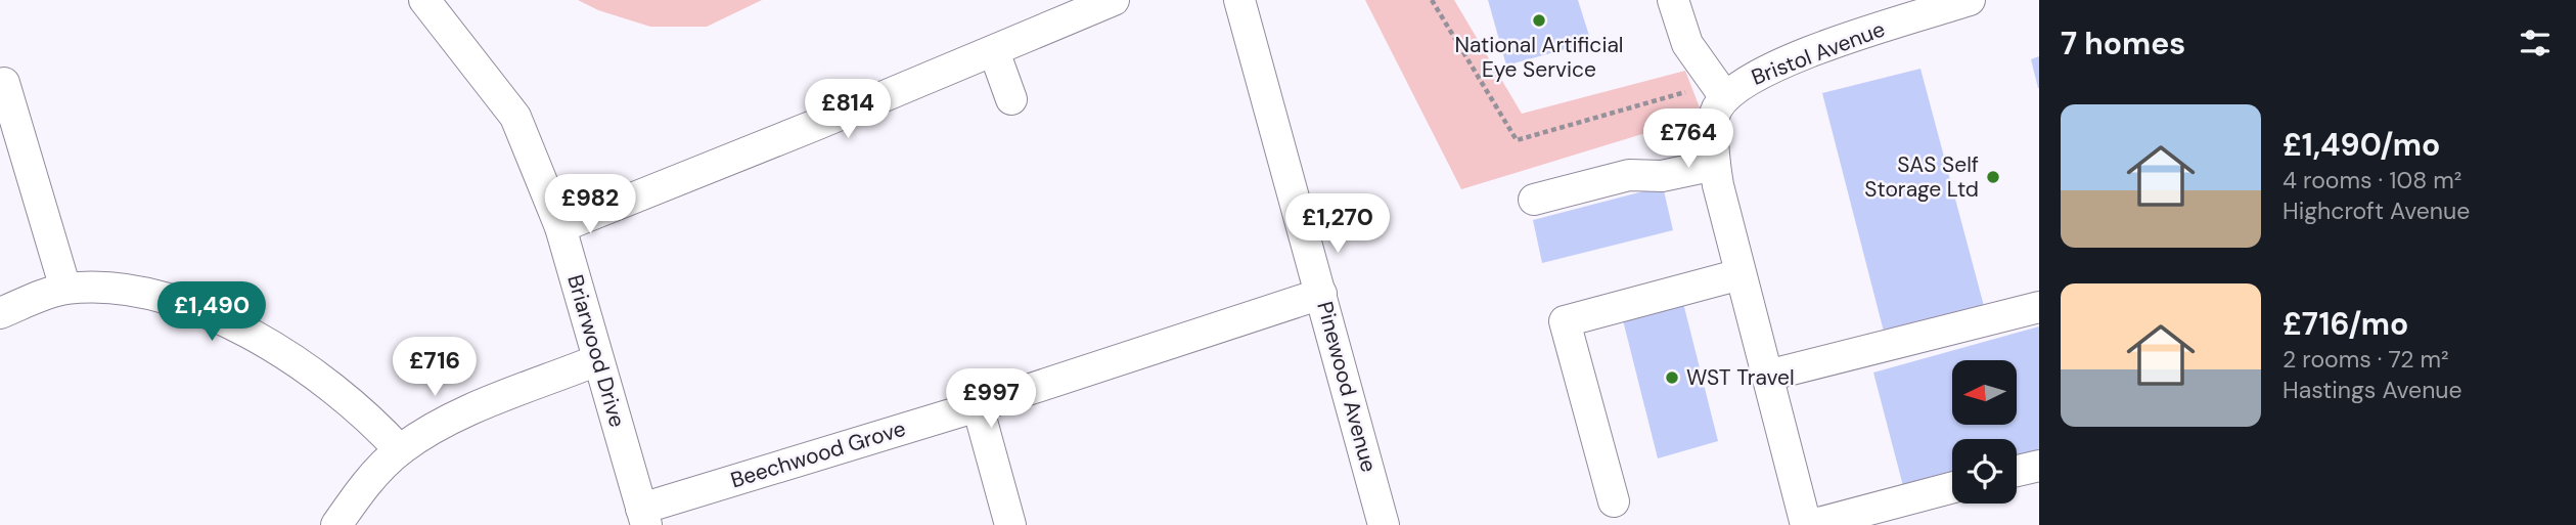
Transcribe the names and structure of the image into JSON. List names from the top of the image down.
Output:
{
  "streets": {
    "street": [
      "Bristol Avenue",
      "Briarwood Drive",
      "Pinewood Avenue",
      "Beechwood Grove"
    ]
  },
  "crossings": [
    ["Briarwood Drive", "Beechwood Grove"],
    ["Pinewood Avenue", "Beechwood Grove"]
  ],
  "places": ["National Artificial Eye Service", "SAS Self Storage Ltd", "WST Travel"],
  "north": "left",
  "page": {
    "heading": "7 homes",
    "price": [
      "£814",
      "£764",
      "£982",
      "£1,270",
      "£1,490",
      "£716",
      "£997"
    ],
    "list": [
      {
        "name": "£1,490/mo",
        "note": "4 rooms · 108 m² · Highcroft Avenue"
      },
      {
        "name": "£716/mo",
        "note": "2 rooms · 72 m² · Hastings Avenue"
      }
    ]
  }
}
